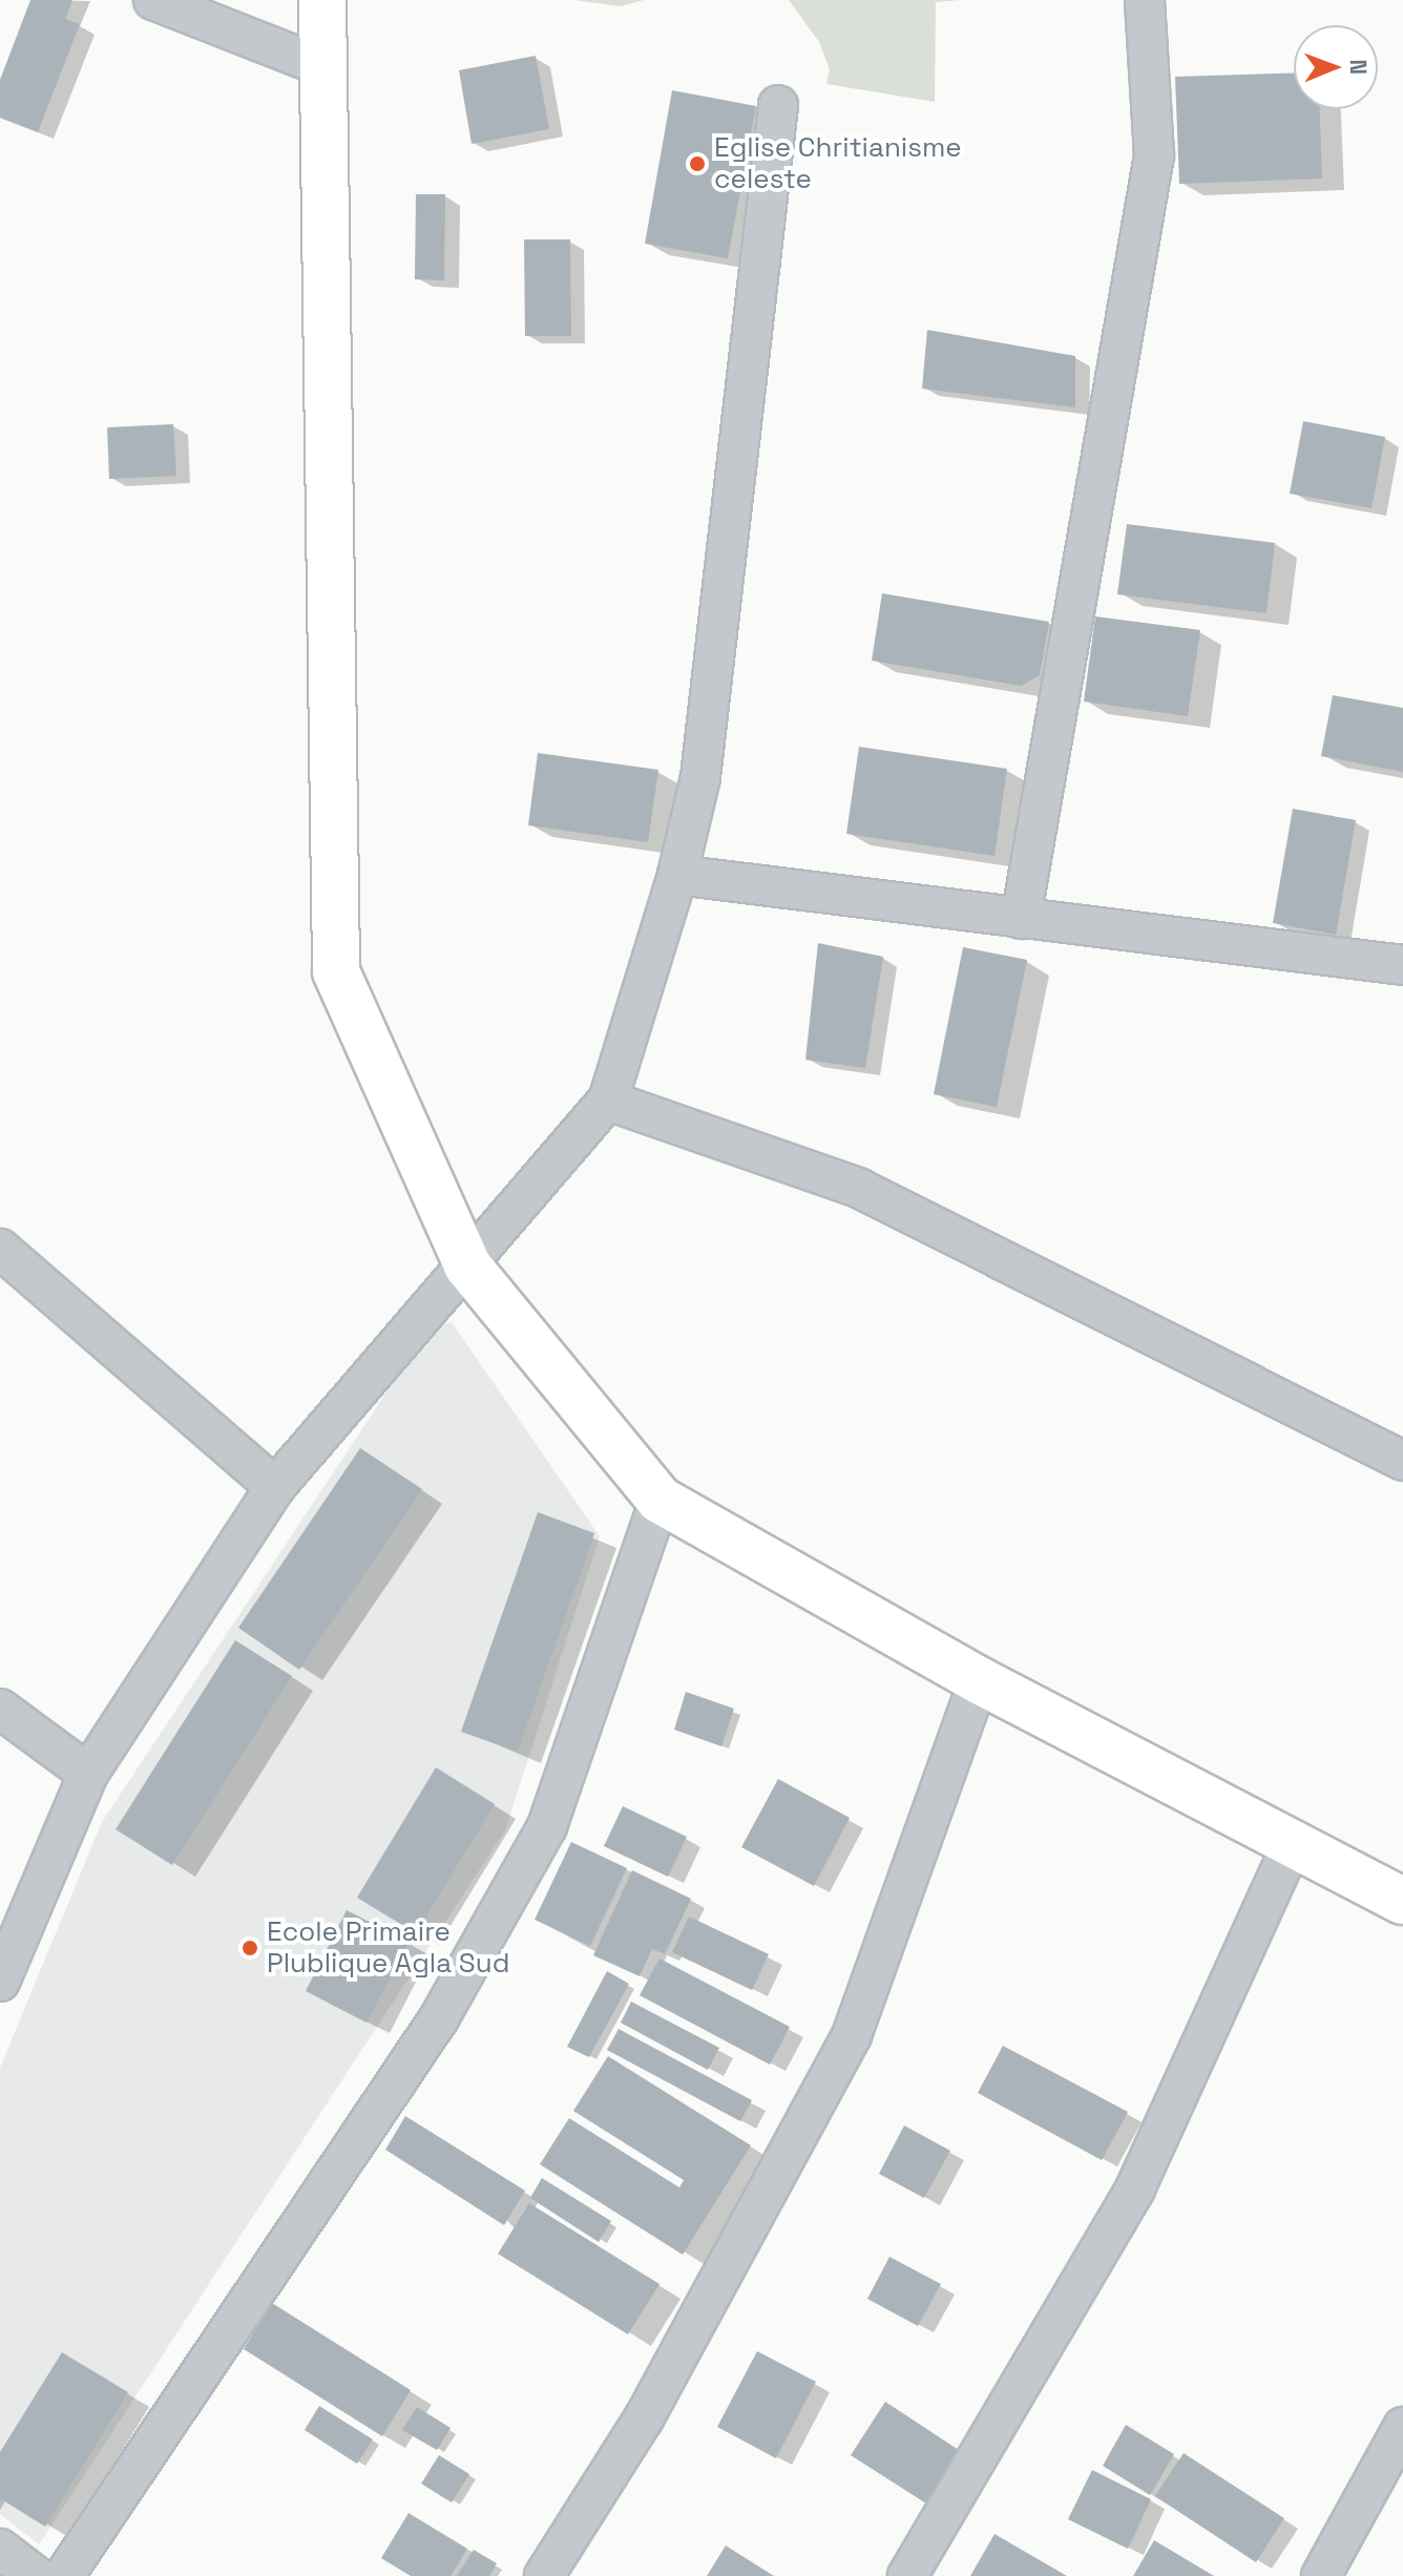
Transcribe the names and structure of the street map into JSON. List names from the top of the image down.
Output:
{
  "places": ["Eglise Chritianisme celeste", "Ecole Primaire Plublique Agla Sud"],
  "north": "right"
}
